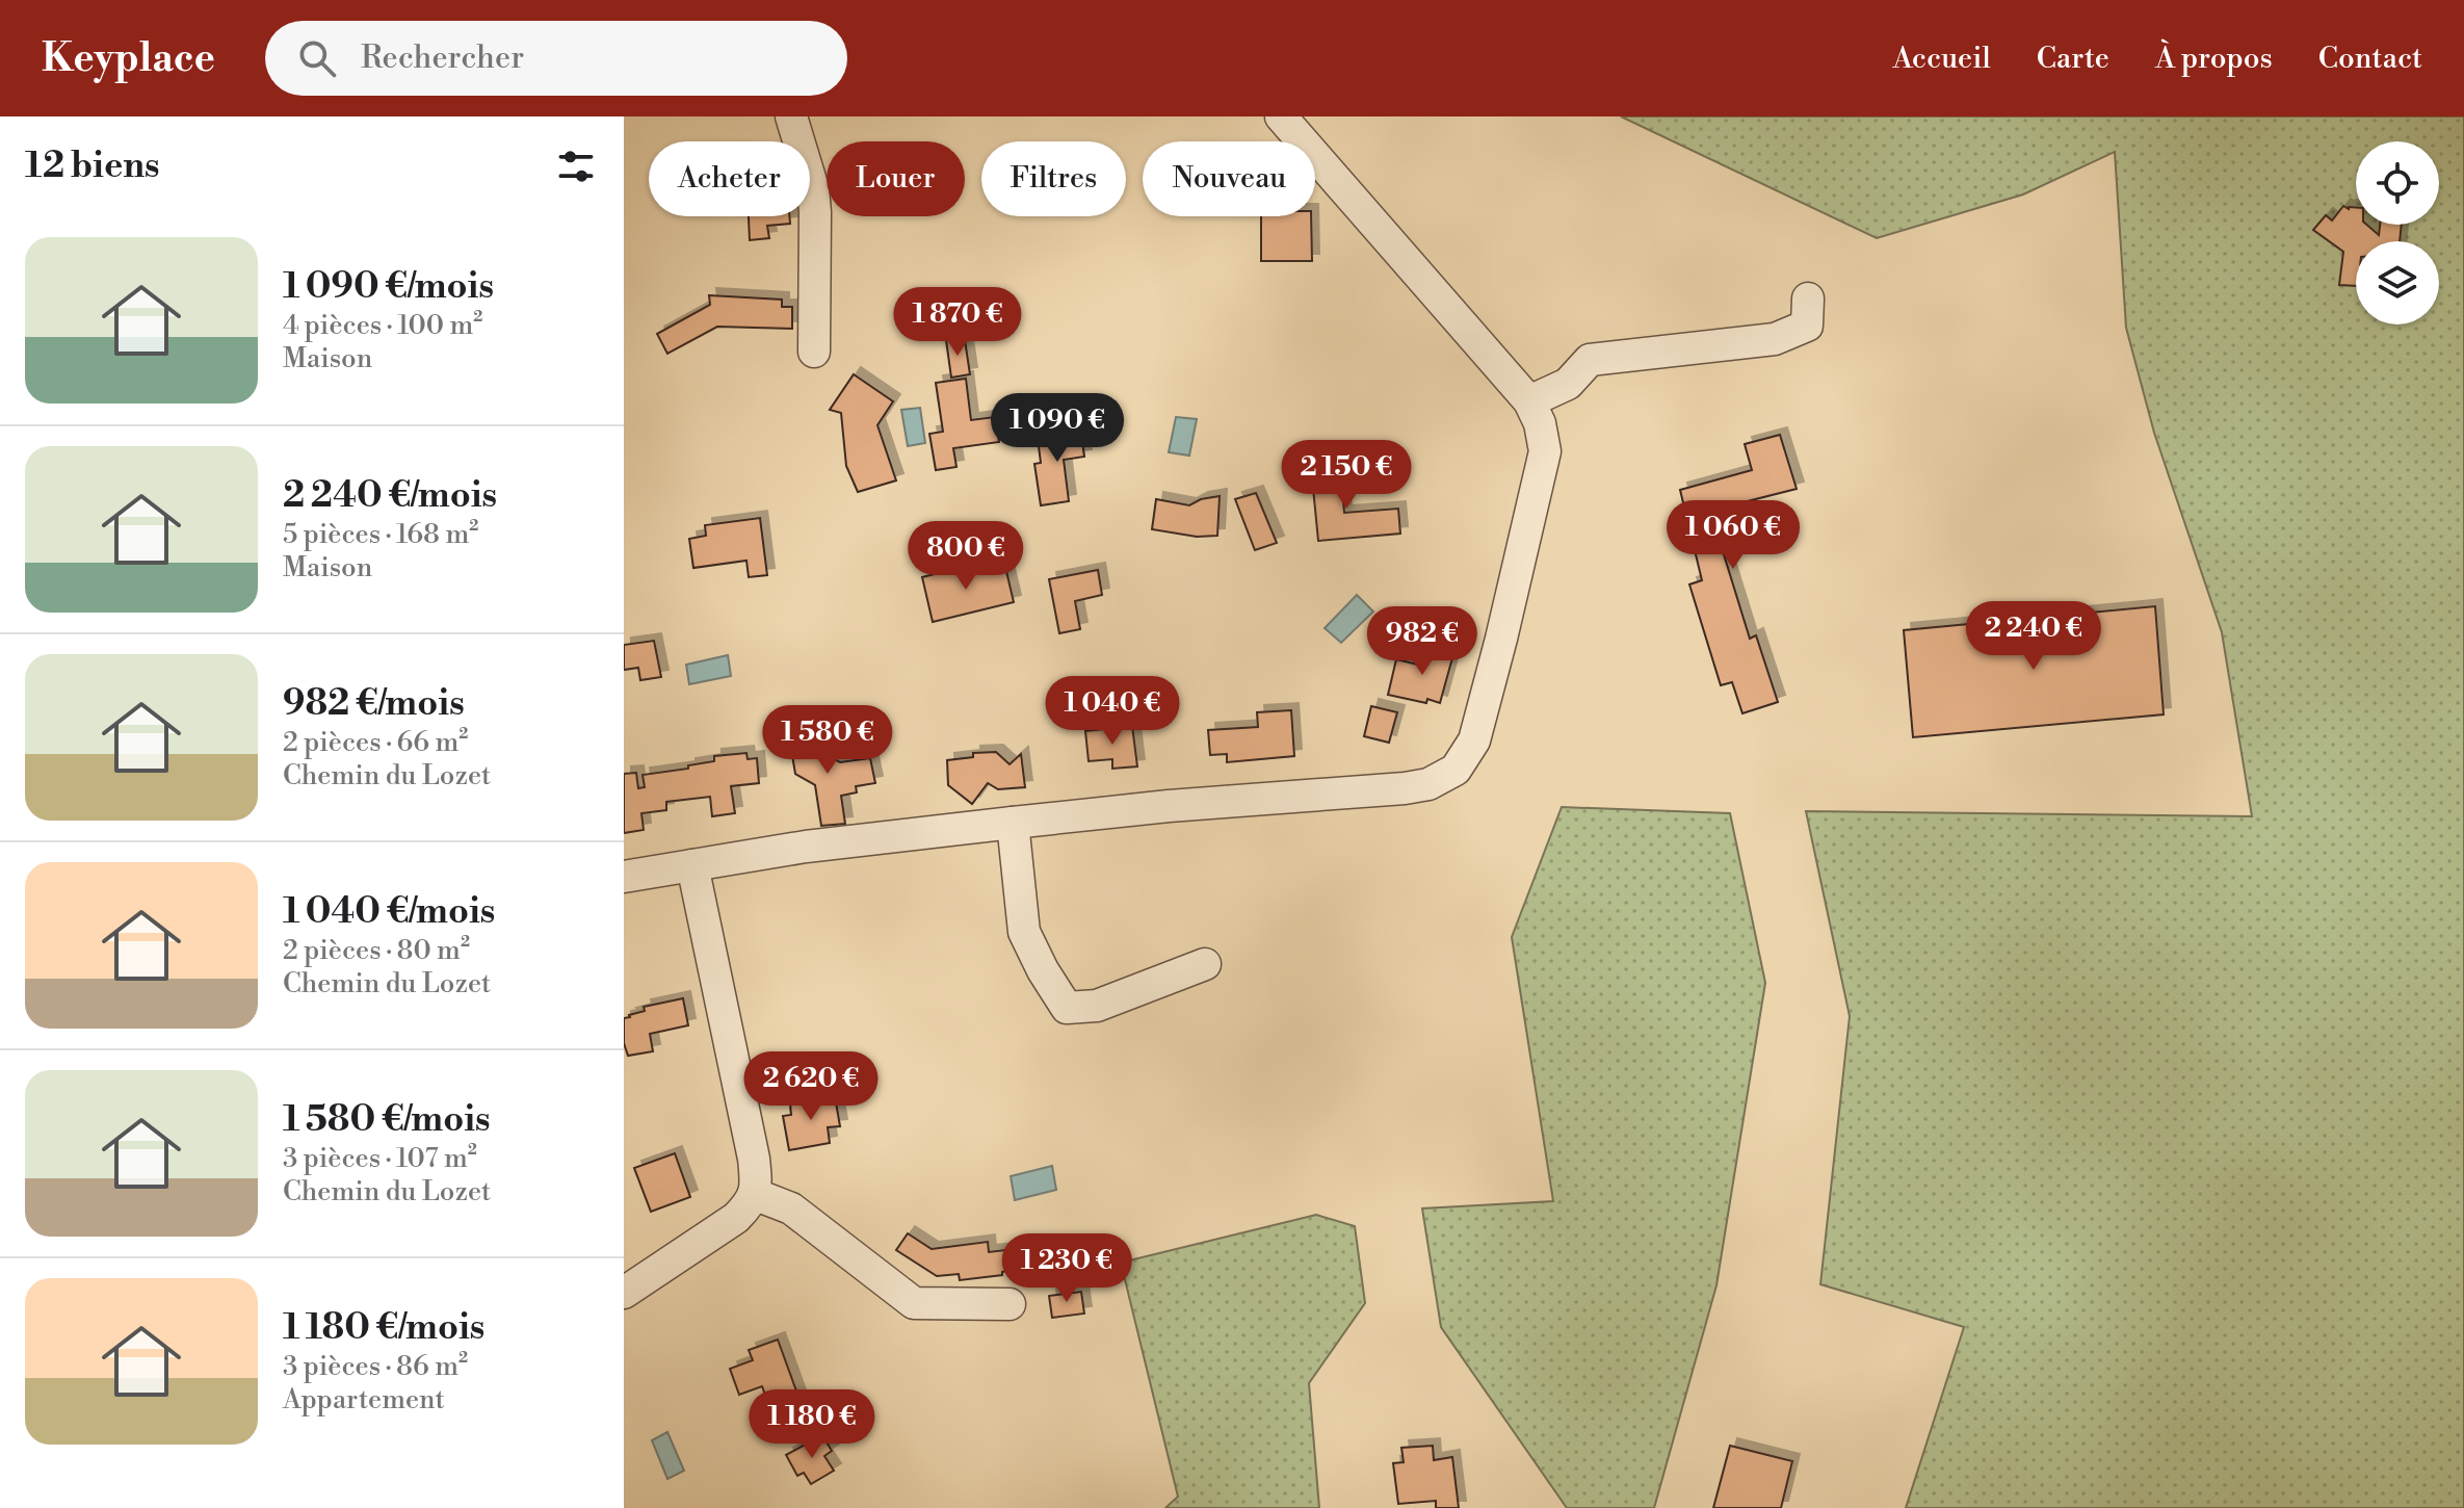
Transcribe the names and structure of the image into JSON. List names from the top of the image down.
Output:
{
  "page": {
    "header": "Keyplace",
    "search": "Rechercher",
    "nav": [
      "Accueil",
      "Carte",
      "À propos",
      "Contact"
    ],
    "heading": "12 biens",
    "chip": [
      "Acheter",
      "Louer",
      "Filtres",
      "Nouveau"
    ],
    "list": [
      {
        "name": "1 090 €/mois",
        "note": "4 pièces · 100 m² · Maison"
      },
      {
        "name": "2 240 €/mois",
        "note": "5 pièces · 168 m² · Maison"
      },
      {
        "name": "982 €/mois",
        "note": "2 pièces · 66 m² · Chemin du Lozet"
      },
      {
        "name": "1 040 €/mois",
        "note": "2 pièces · 80 m² · Chemin du Lozet"
      },
      {
        "name": "1 580 €/mois",
        "note": "3 pièces · 107 m² · Chemin du Lozet"
      },
      {
        "name": "1 180 €/mois",
        "note": "3 pièces · 86 m² · Appartement"
      }
    ],
    "price": [
      "1 870 €",
      "1 090 €",
      "2 150 €",
      "1 060 €",
      "800 €",
      "2 240 €",
      "982 €",
      "1 040 €",
      "1 580 €",
      "2 620 €",
      "1 230 €",
      "1 180 €"
    ]
  }
}
